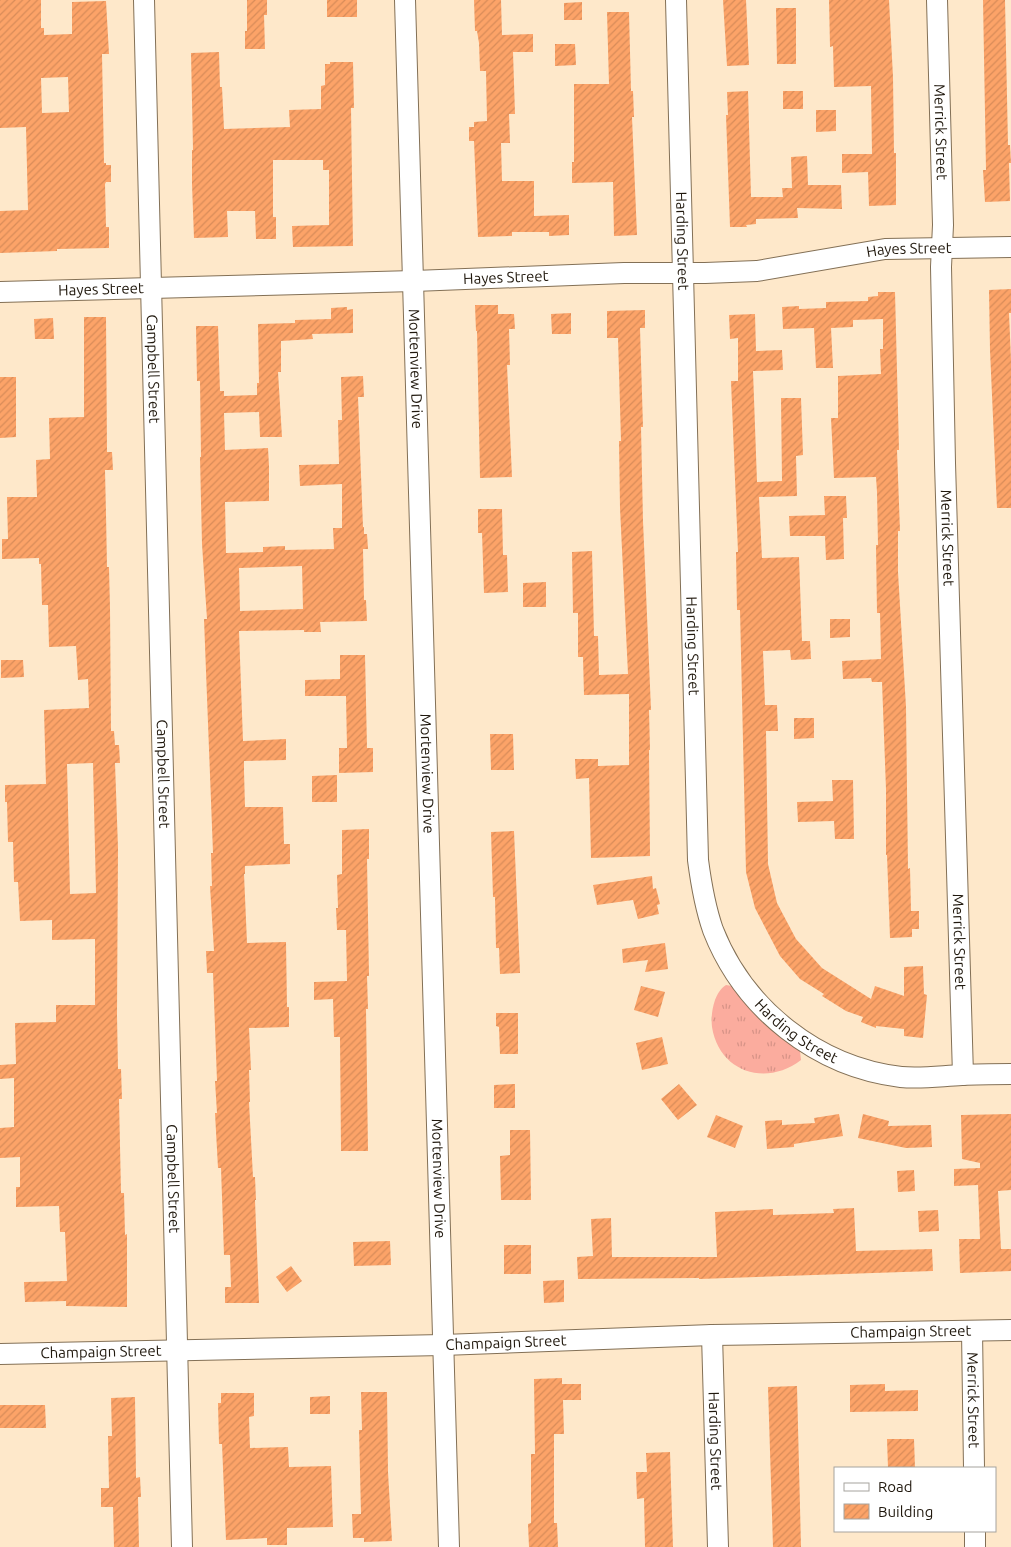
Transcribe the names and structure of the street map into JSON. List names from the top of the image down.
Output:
{
  "streets": {
    "street": [
      "Merrick Street",
      "Harding Street",
      "Hayes Street",
      "Campbell Street",
      "Mortenview Drive",
      "Champaign Street"
    ]
  },
  "crossings": [
    ["Merrick Street", "Harding Street"],
    ["Merrick Street", "Hayes Street"],
    ["Merrick Street", "Champaign Street"],
    ["Harding Street", "Hayes Street"],
    ["Harding Street", "Champaign Street"],
    ["Hayes Street", "Campbell Street"],
    ["Hayes Street", "Mortenview Drive"],
    ["Campbell Street", "Champaign Street"],
    ["Mortenview Drive", "Champaign Street"]
  ],
  "legend": ["Road", "Building"]
}
